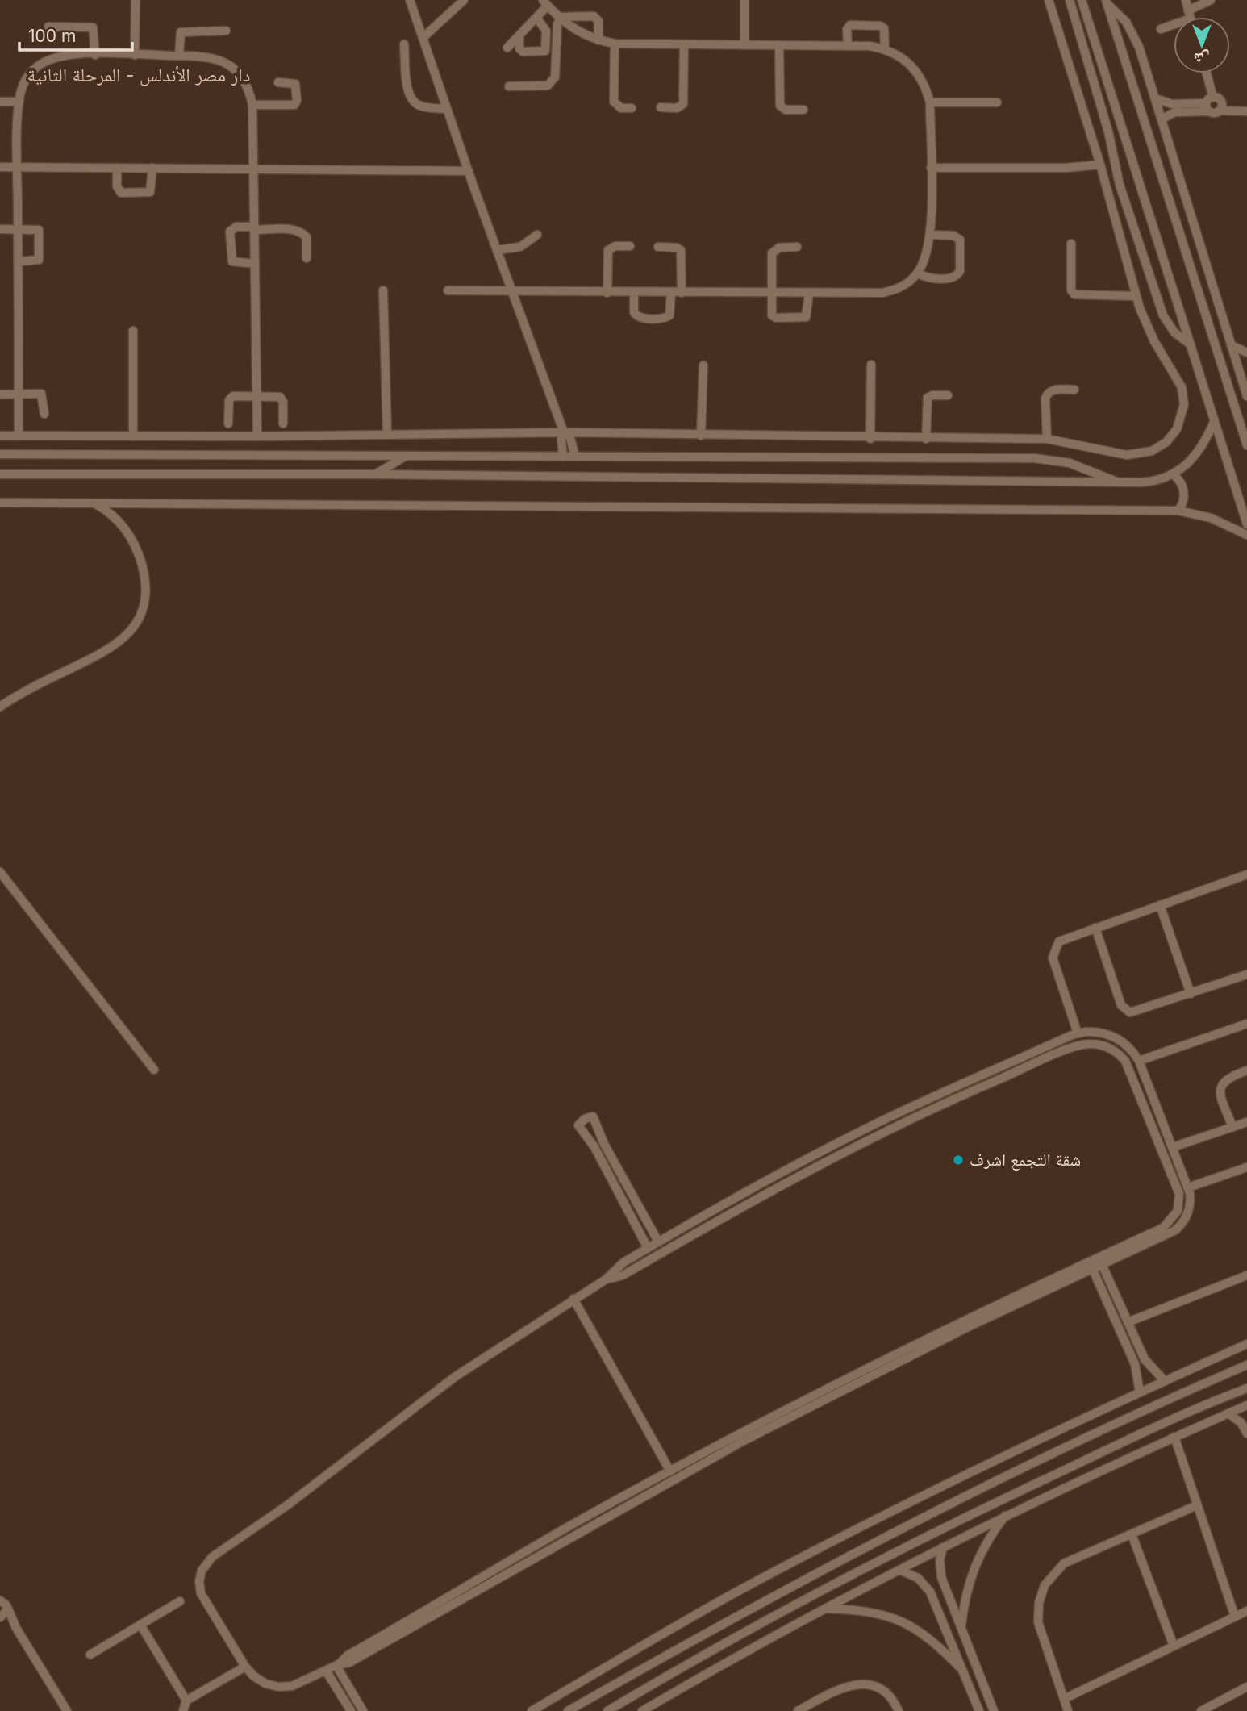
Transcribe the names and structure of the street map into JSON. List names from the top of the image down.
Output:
{
  "districts": ["دار مصر الأندلس - المرحلة الثانية"],
  "places": ["شقة التجمع اشرف"],
  "scale_bar": "100 m",
  "north": "bottom"
}
